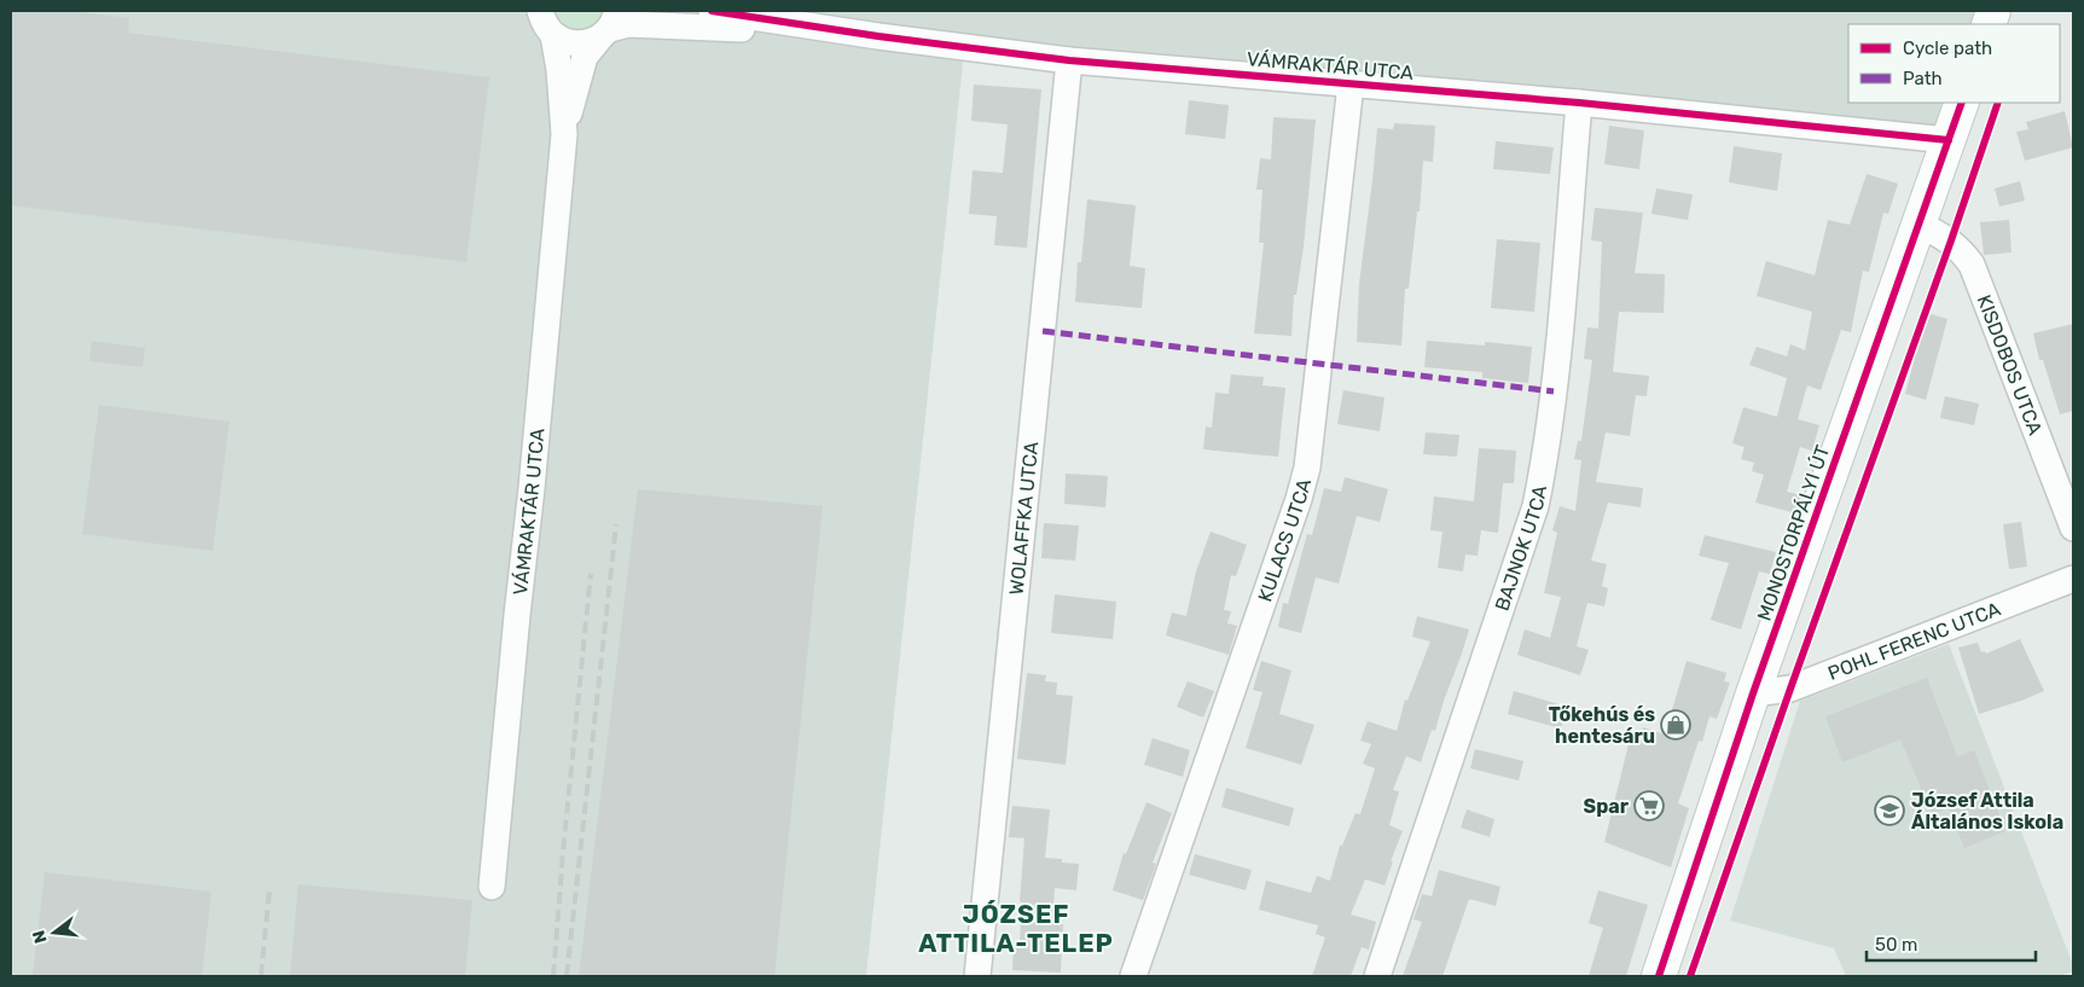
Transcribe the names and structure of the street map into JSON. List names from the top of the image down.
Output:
{
  "streets": {
    "street": [
      "VÁMRAKTÁR UTCA",
      "KISDOBOS UTCA",
      "WOLAFFKA UTCA",
      "MONOSTORPÁLYI ÚT",
      "KULACS UTCA",
      "BAJNOK UTCA",
      "POHL FERENC UTCA"
    ]
  },
  "crossings": [
    ["VÁMRAKTÁR UTCA", "WOLAFFKA UTCA"],
    ["VÁMRAKTÁR UTCA", "MONOSTORPÁLYI ÚT"],
    ["VÁMRAKTÁR UTCA", "KULACS UTCA"],
    ["VÁMRAKTÁR UTCA", "BAJNOK UTCA"],
    ["KISDOBOS UTCA", "MONOSTORPÁLYI ÚT"],
    ["MONOSTORPÁLYI ÚT", "POHL FERENC UTCA"]
  ],
  "districts": ["JÓZSEF ATTILA-TELEP"],
  "places": {
    "shop": ["Tőkehús és hentesáru"],
    "supermarket": ["Spar"],
    "school or university": ["József Attila Általános Iskola"]
  },
  "legend": ["Cycle path", "Path"],
  "scale_bar": "50 m",
  "north": "left"
}
